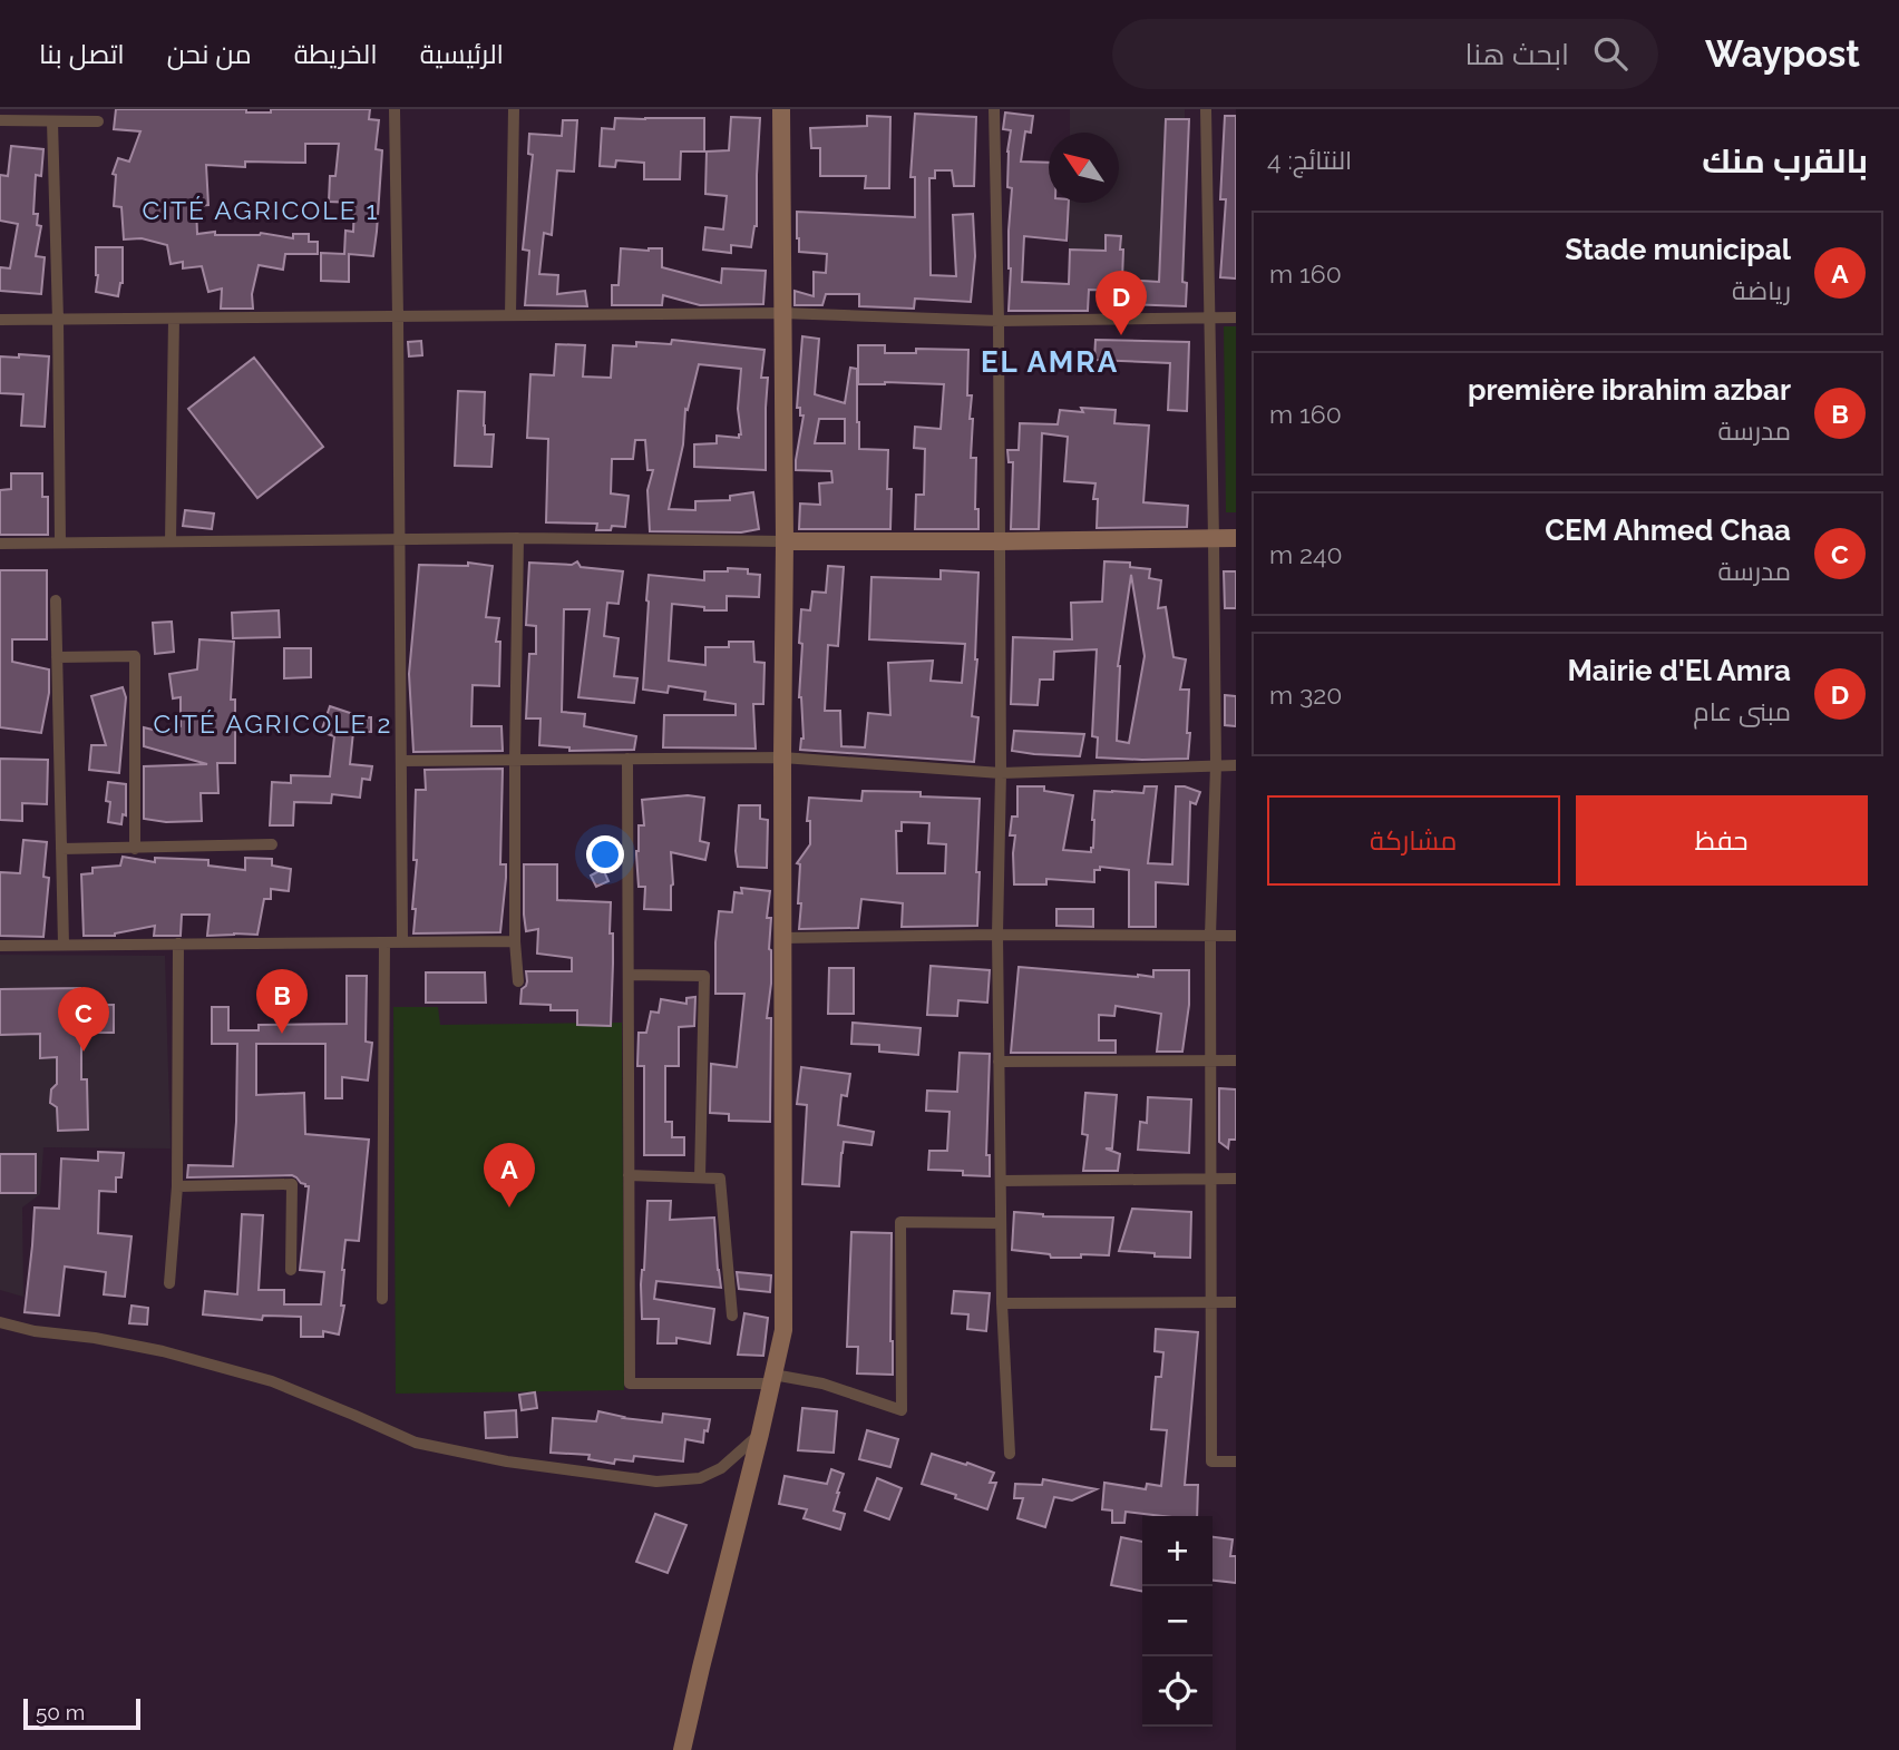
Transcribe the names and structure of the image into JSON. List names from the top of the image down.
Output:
{
  "districts": ["CITÉ AGRICOLE 1", "EL AMRA", "CITÉ AGRICOLE 2"],
  "scale_bar": "50 m",
  "north": "top left",
  "page": {
    "header": "Waypost",
    "search": "ابحث هنا",
    "nav": [
      "الرئيسية",
      "الخريطة",
      "من نحن",
      "اتصل بنا"
    ],
    "heading": ["بالقرب منك", "النتائج: 4"],
    "list": [
      {
        "mark": "A",
        "name": "Stade municipal",
        "note": "رياضة",
        "value": "160 m"
      },
      {
        "mark": "B",
        "name": "première ibrahim azbar",
        "note": "مدرسة",
        "value": "160 m"
      },
      {
        "mark": "C",
        "name": "CEM Ahmed Chaa",
        "note": "مدرسة",
        "value": "240 m"
      },
      {
        "mark": "D",
        "name": "Mairie d'El Amra",
        "note": "مبنى عام",
        "value": "320 m"
      }
    ],
    "pins": [
      "D",
      "B",
      "C",
      "A"
    ],
    "buttons": ["حفظ", "مشاركة"],
    "map_buttons": ["+", "−"],
    "scale": "50 m"
  }
}
